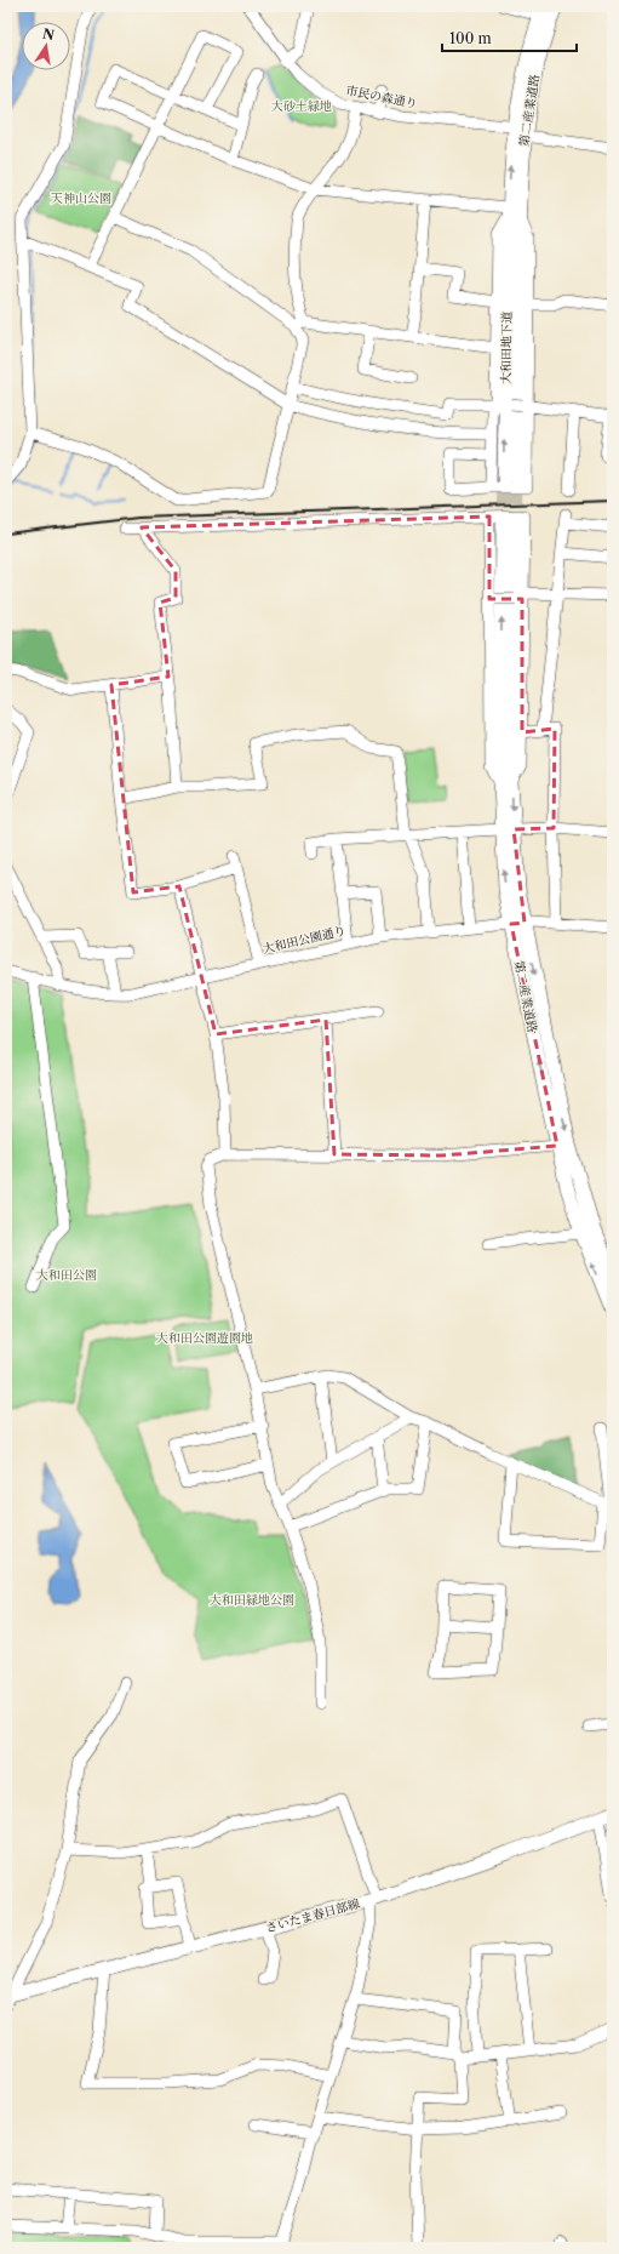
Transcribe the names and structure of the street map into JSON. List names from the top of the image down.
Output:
{
  "streets": {
    "main road": ["第二産業道路", "大和田地下道", "さいたま春日部線"],
    "street": ["市民の森通り", "大和田公園通り"]
  },
  "crossings": [
    ["市民の森通り", "第二産業道路"],
    ["第二産業道路", "大和田地下道"],
    ["第二産業道路", "大和田公園通り"]
  ],
  "parks": [
    "大砂土緑地",
    "天神山公園",
    "大和田公園",
    "大和田公園遊園地",
    "大和田緑地公園"
  ],
  "scale_bar": "100 m",
  "north": "top"
}
